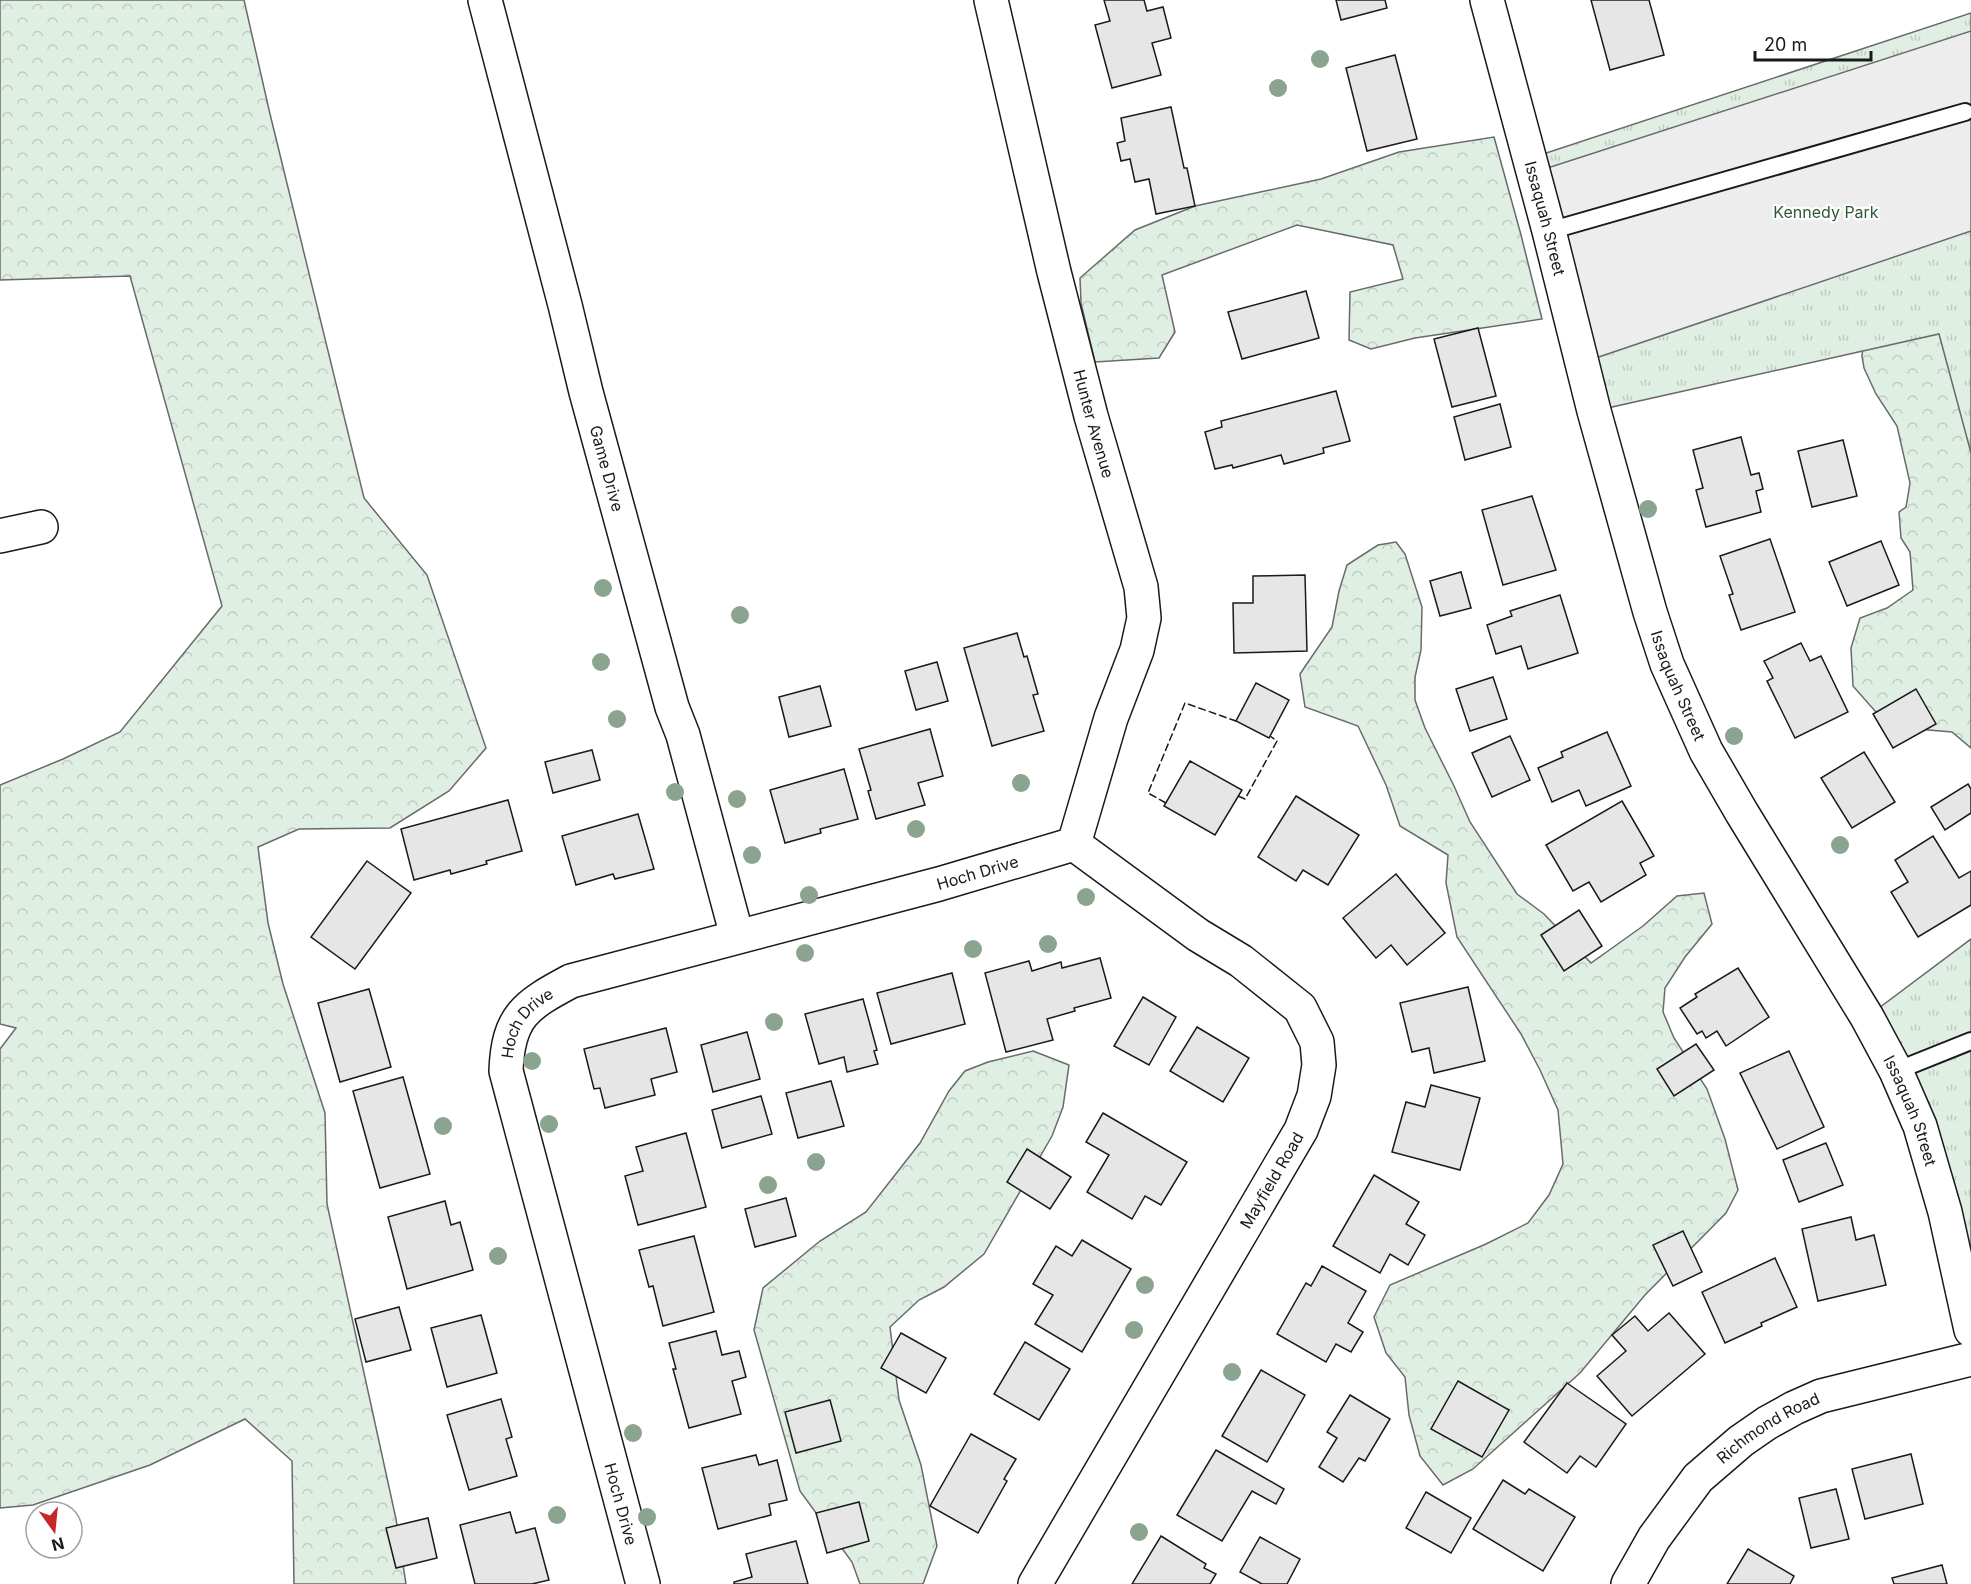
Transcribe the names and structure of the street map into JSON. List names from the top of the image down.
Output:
{
  "streets": {
    "street": [
      "Issaquah Street",
      "Hunter Avenue",
      "Game Drive",
      "Hoch Drive",
      "Mayfield Road",
      "Richmond Road"
    ]
  },
  "crossings": [
    ["Hunter Avenue", "Hoch Drive"],
    ["Hunter Avenue", "Mayfield Road"],
    ["Game Drive", "Hoch Drive"],
    ["Hoch Drive", "Mayfield Road"]
  ],
  "parks": ["Kennedy Park"],
  "scale_bar": "20 m",
  "north": "bottom"
}
